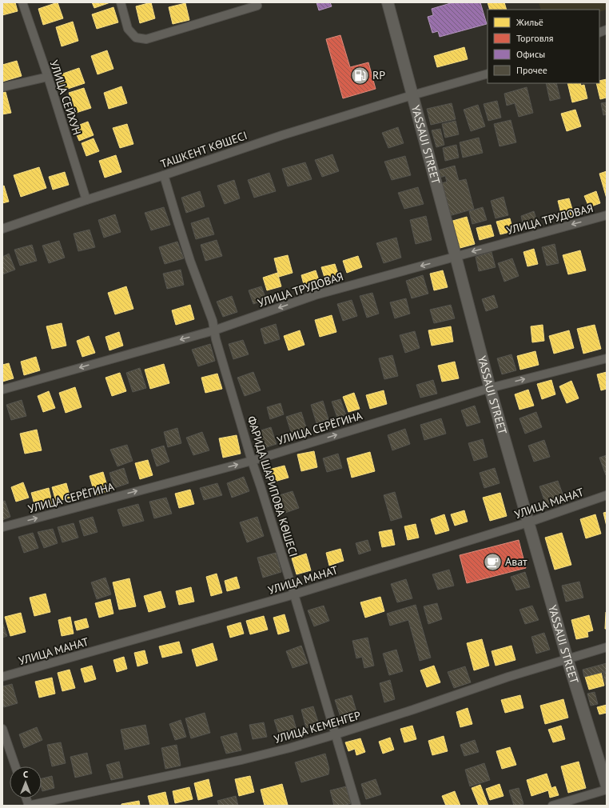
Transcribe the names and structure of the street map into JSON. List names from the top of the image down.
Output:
{
  "streets": {
    "main road": ["YASSAUI STREET"],
    "street": [
      "УЛИЦА СЕЙХУН",
      "ТАШКЕНТ КӨШЕСІ",
      "УЛИЦА ТРУДОВАЯ",
      "УЛИЦА СЕРЁГИНА",
      "ФАРИДА ШАРИПОВА КӨШЕСІ",
      "УЛИЦА МАНАТ",
      "УЛИЦА КЕМЕНГЕР"
    ]
  },
  "crossings": [
    ["УЛИЦА СЕЙХУН", "ТАШКЕНТ КӨШЕСІ"],
    ["YASSAUI STREET", "ТАШКЕНТ КӨШЕСІ"],
    ["YASSAUI STREET", "УЛИЦА ТРУДОВАЯ"],
    ["YASSAUI STREET", "УЛИЦА СЕРЁГИНА"],
    ["YASSAUI STREET", "УЛИЦА МАНАТ"],
    ["YASSAUI STREET", "УЛИЦА КЕМЕНГЕР"],
    ["ТАШКЕНТ КӨШЕСІ", "ФАРИДА ШАРИПОВА КӨШЕСІ"],
    ["УЛИЦА ТРУДОВАЯ", "ФАРИДА ШАРИПОВА КӨШЕСІ"],
    ["УЛИЦА СЕРЁГИНА", "ФАРИДА ШАРИПОВА КӨШЕСІ"],
    ["ФАРИДА ШАРИПОВА КӨШЕСІ", "УЛИЦА МАНАТ"],
    ["ФАРИДА ШАРИПОВА КӨШЕСІ", "УЛИЦА КЕМЕНГЕР"]
  ],
  "one_way": ["УЛИЦА ТРУДОВАЯ", "УЛИЦА СЕРЁГИНА"],
  "places": {
    "fuel station": ["RP"],
    "cafe": ["Ават"]
  },
  "legend": [
    "Жильё",
    "Торговля",
    "Офисы",
    "Прочее"
  ],
  "north": "top"
}
